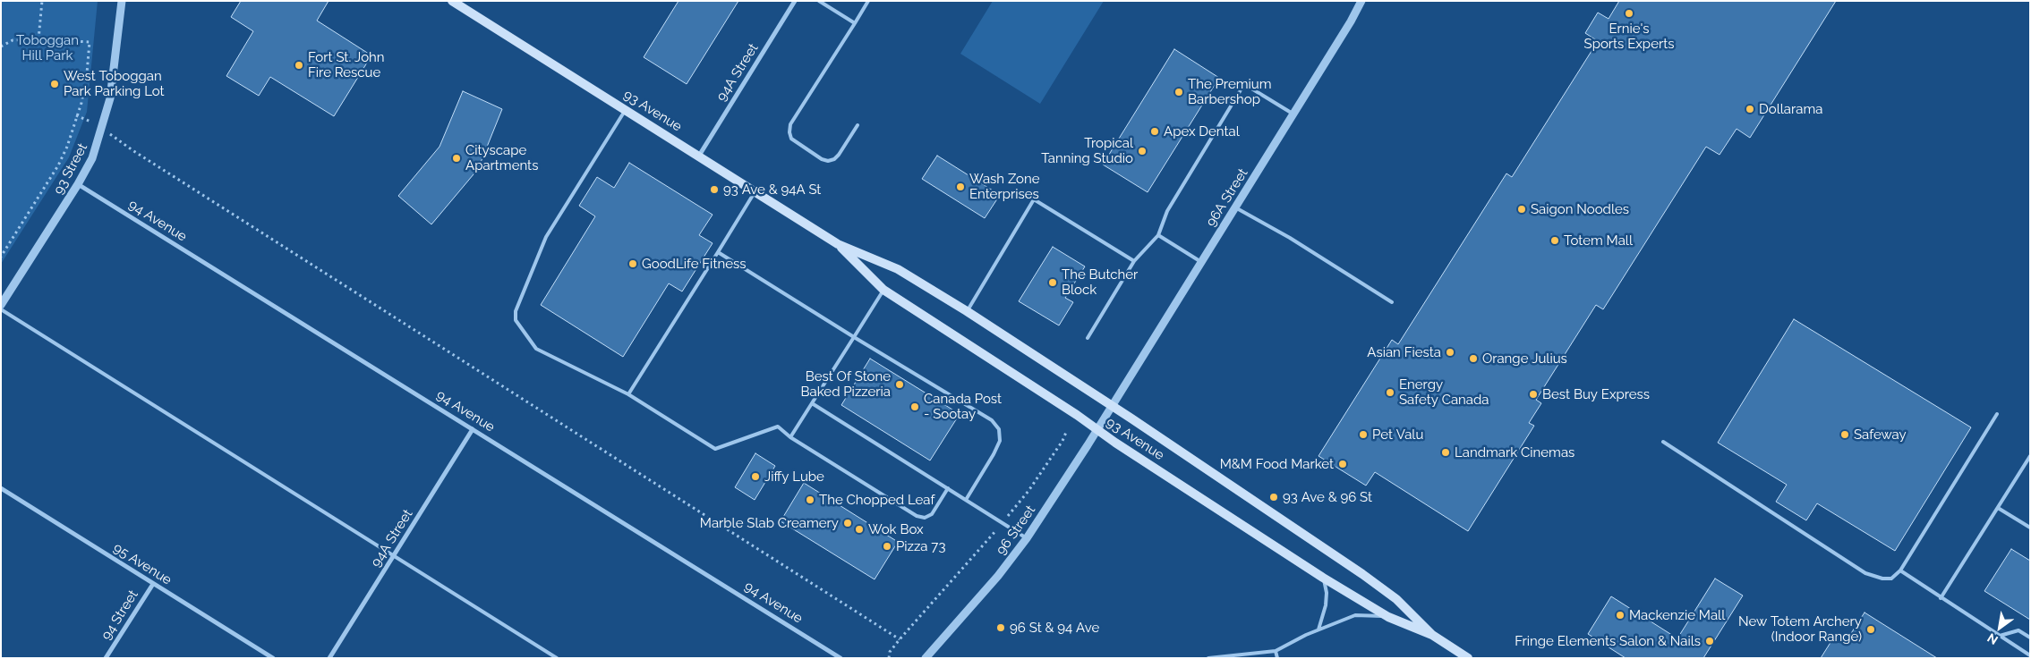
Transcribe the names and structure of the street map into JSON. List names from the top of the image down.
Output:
{
  "streets": {
    "main road": ["93 Avenue"],
    "street": [
      "94A Street",
      "93 Street",
      "96A Street",
      "94 Avenue",
      "96 Street",
      "95 Avenue",
      "94 Street"
    ]
  },
  "crossings": [
    ["94A Street", "93 Avenue"],
    ["94A Street", "94 Avenue"],
    ["93 Avenue", "96A Street"],
    ["93 Avenue", "96 Street"],
    ["93 Street", "94 Avenue"],
    ["96A Street", "96 Street"],
    ["95 Avenue", "94 Street"]
  ],
  "parks": ["Toboggan Hill Park"],
  "places": [
    "Ernie's Sports Experts",
    "Fort St. John Fire Rescue",
    "West Toboggan Park Parking Lot",
    "The Premium Barbershop",
    "Dollarama",
    "Apex Dental",
    "Tropical Tanning Studio",
    "Cityscape Apartments",
    "Wash Zone Enterprises",
    "93 Ave & 94A St",
    "Saigon Noodles",
    "Totem Mall",
    "GoodLife Fitness",
    "The Butcher Block",
    "Asian Fiesta",
    "Orange Julius",
    "Best Of Stone Baked Pizzeria",
    "Energy Safety Canada",
    "Best Buy Express",
    "Canada Post - Sootay",
    "Pet Valu",
    "Safeway",
    "Landmark Cinemas",
    "M&M Food Market",
    "Jiffy Lube",
    "93 Ave & 96 St",
    "The Chopped Leaf",
    "Marble Slab Creamery",
    "Wok Box",
    "Pizza 73",
    "Mackenzie Mall",
    "96 St & 94 Ave",
    "New Totem Archery (Indoor Range)",
    "Fringe Elements Salon & Nails"
  ],
  "north": "bottom left"
}
